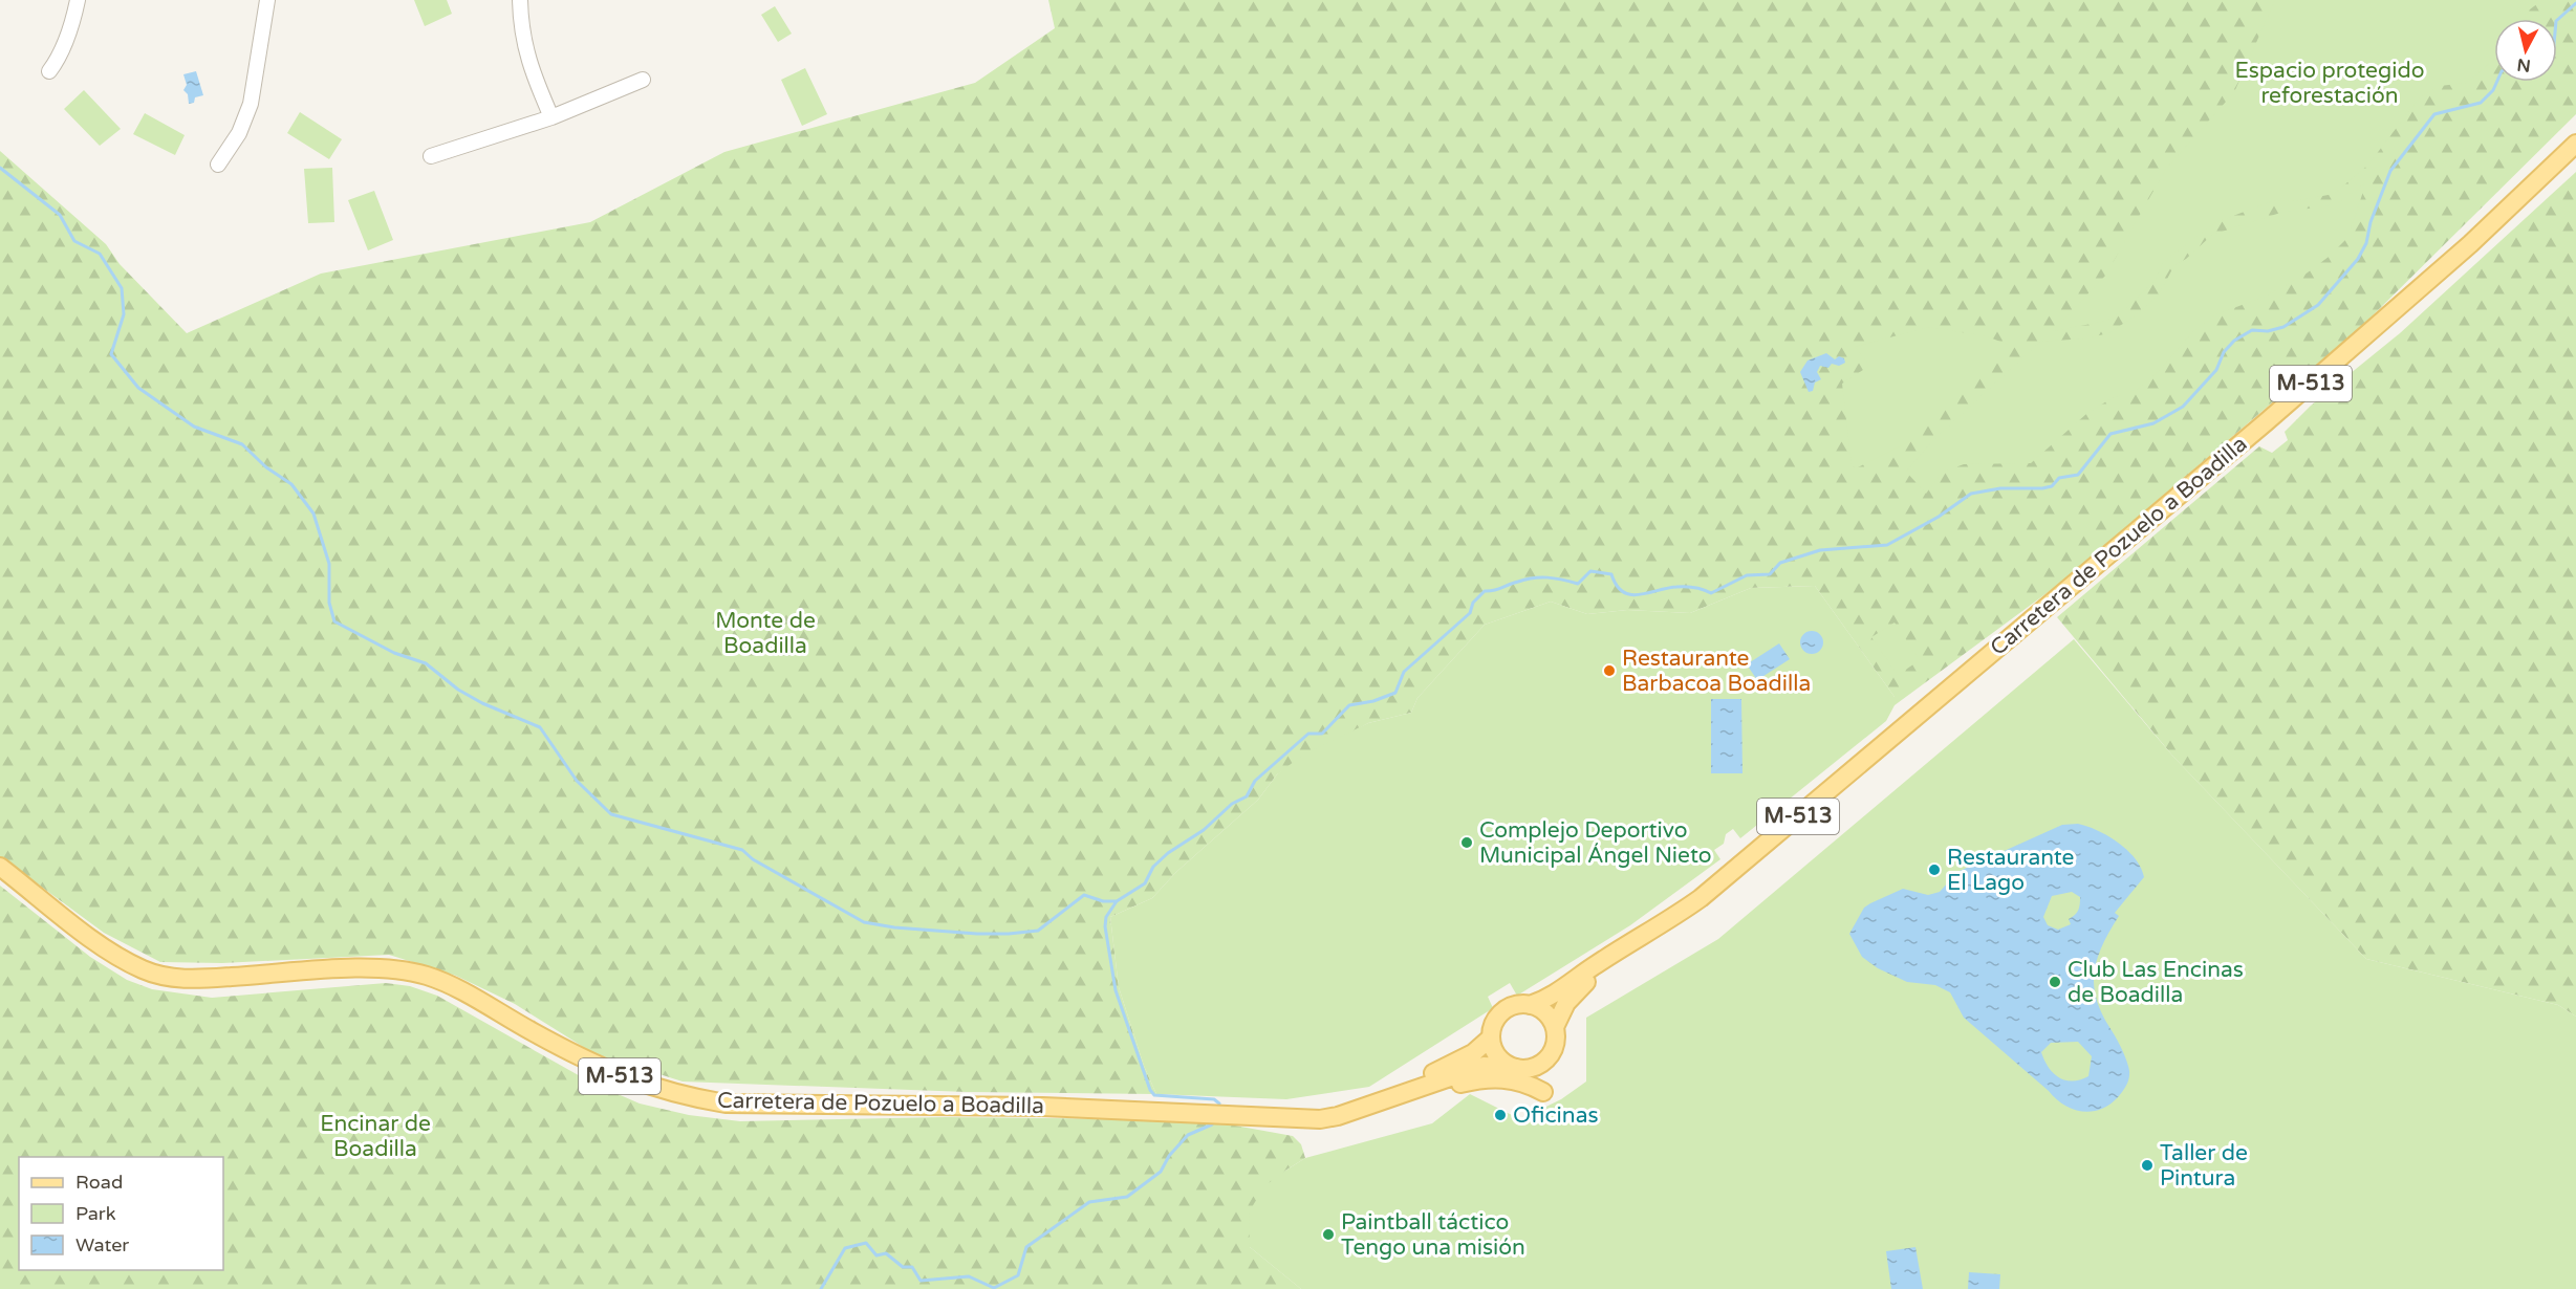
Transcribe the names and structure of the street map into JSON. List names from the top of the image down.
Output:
{
  "streets": {
    "main road": ["M-513", "Carretera de Pozuelo a Boadilla"]
  },
  "crossings": [
    ["M-513", "Carretera de Pozuelo a Boadilla"]
  ],
  "parks": ["Espacio protegido reforestación", "Monte de Boadilla", "Encinar de Boadilla"],
  "places": [
    "Restaurante Barbacoa Boadilla",
    "Complejo Deportivo Municipal Ángel Nieto",
    "Restaurante El Lago",
    "Club Las Encinas de Boadilla",
    "Oficinas",
    "Taller de Pintura",
    "Paintball táctico Tengo una misión"
  ],
  "legend": ["Road", "Park", "Water"],
  "north": "bottom"
}
